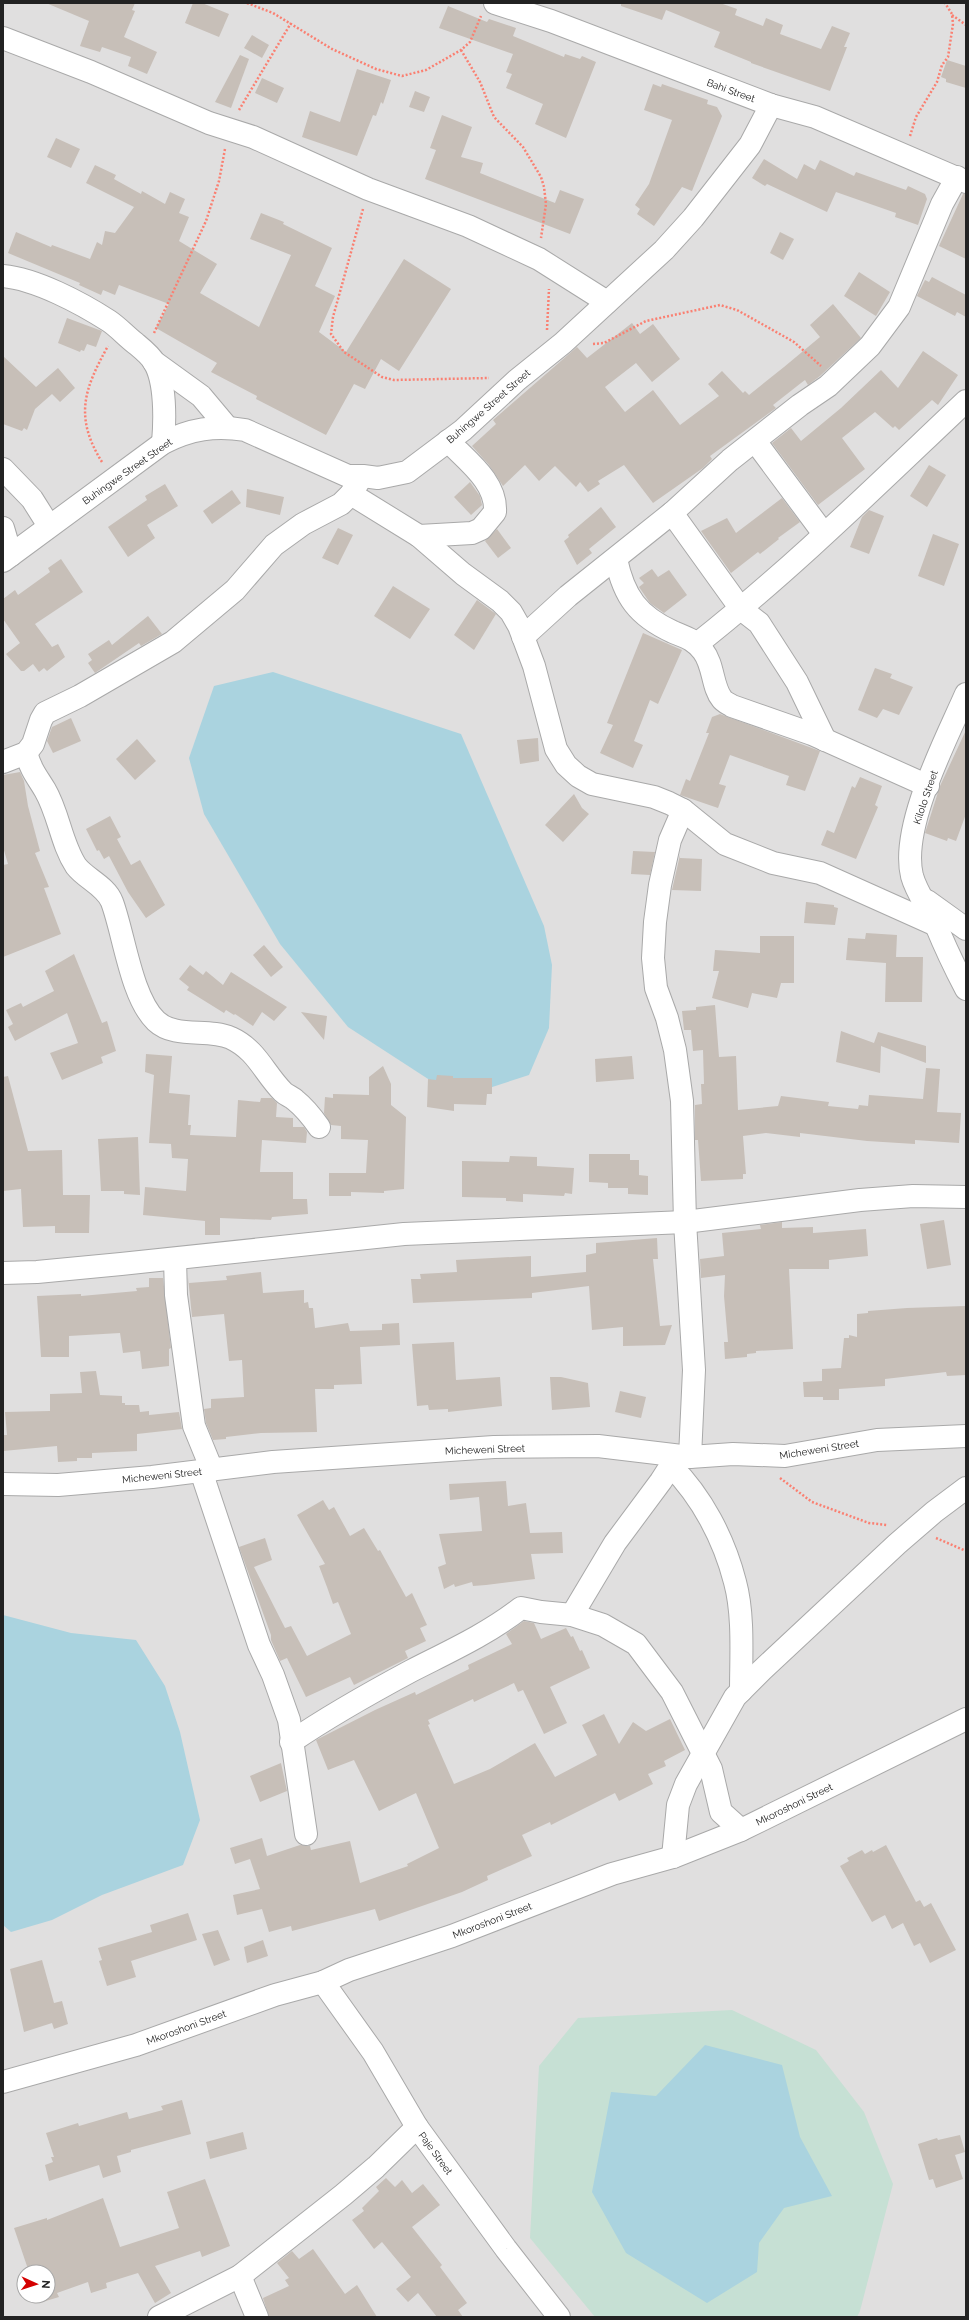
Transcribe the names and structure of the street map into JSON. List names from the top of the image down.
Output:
{
  "streets": {
    "street": [
      "Bahi Street",
      "Buhingwe Street Street",
      "Kilolo Street",
      "Micheweni Street",
      "Mkoroshoni Street",
      "Paje Street"
    ]
  },
  "crossings": [
    ["Bahi Street", "Buhingwe Street Street"],
    ["Mkoroshoni Street", "Paje Street"]
  ],
  "north": "right"
}
